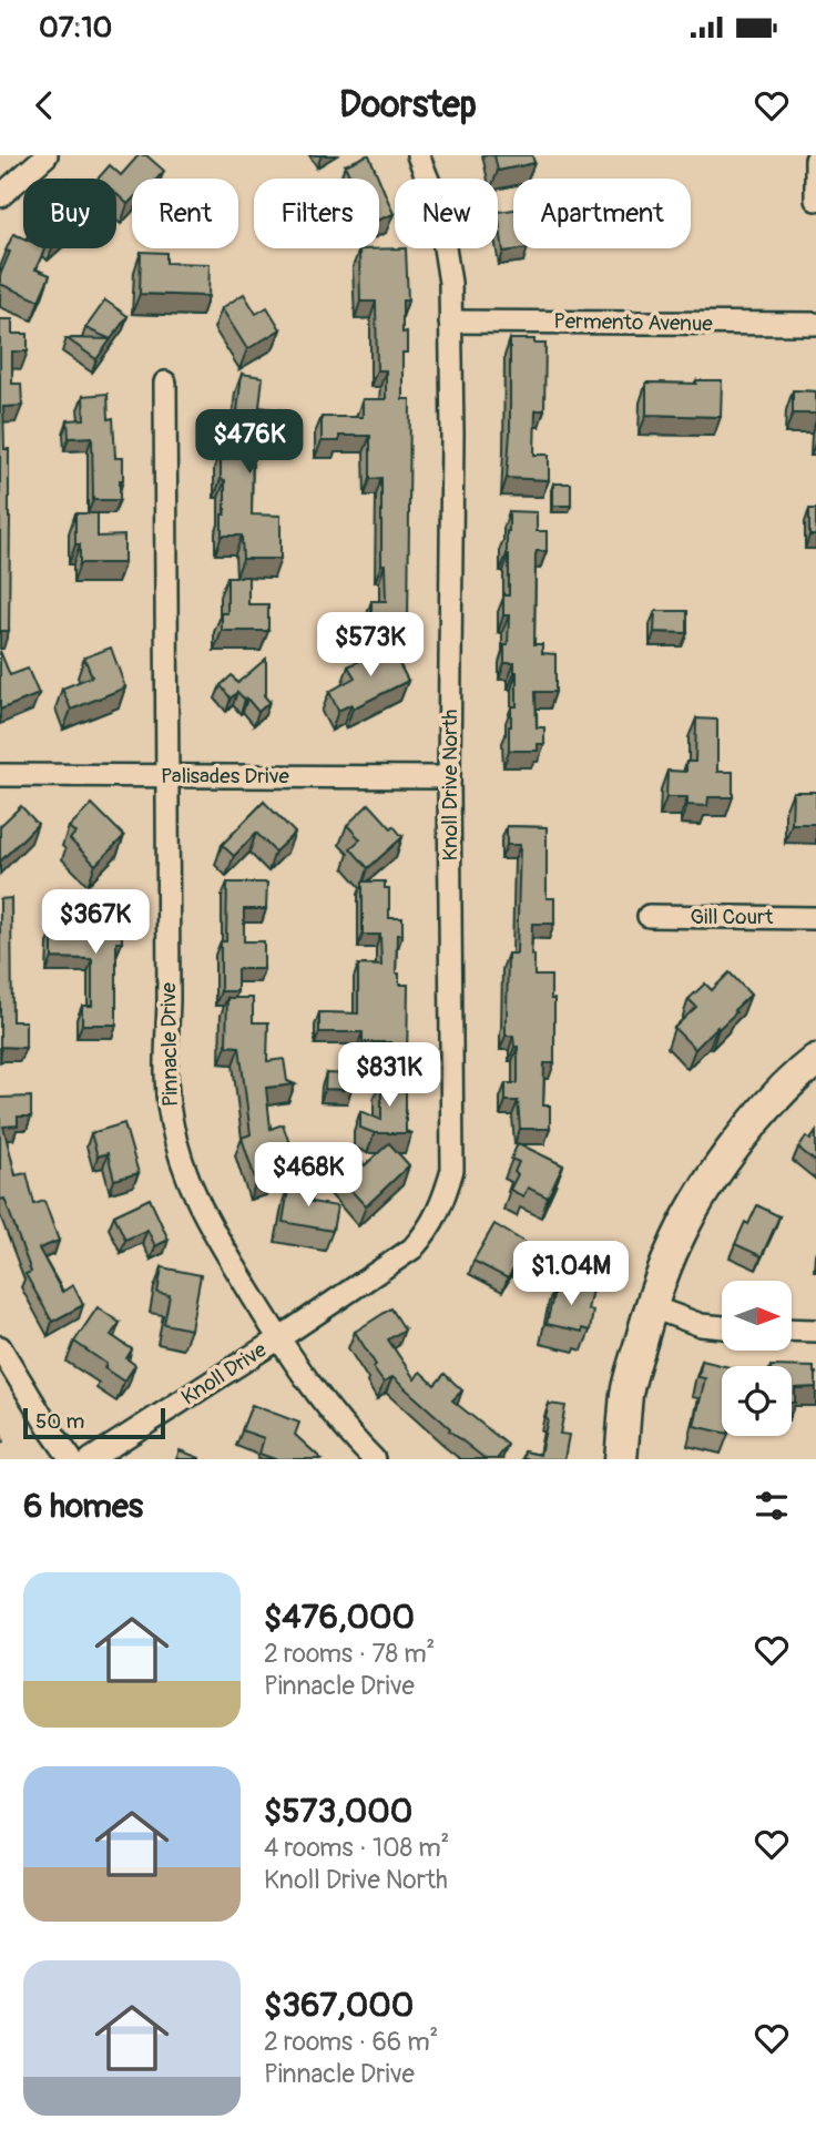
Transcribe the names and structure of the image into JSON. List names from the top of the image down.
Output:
{
  "streets": {
    "street": [
      "Permento Avenue",
      "Palisades Drive",
      "Knoll Drive North",
      "Gill Court",
      "Pinnacle Drive",
      "Knoll Drive"
    ]
  },
  "crossings": [
    ["Permento Avenue", "Knoll Drive North"],
    ["Palisades Drive", "Knoll Drive North"],
    ["Palisades Drive", "Pinnacle Drive"],
    ["Knoll Drive North", "Pinnacle Drive"],
    ["Knoll Drive North", "Knoll Drive"],
    ["Pinnacle Drive", "Knoll Drive"]
  ],
  "scale_bar": "50 m",
  "north": "right",
  "page": {
    "status": "07:10",
    "header": "Doorstep",
    "chip": [
      "Buy",
      "Rent",
      "Filters",
      "New",
      "Apartment"
    ],
    "price": [
      "$476K",
      "$573K",
      "$367K",
      "$831K",
      "$468K",
      "$1.04M"
    ],
    "scale": "50 m",
    "heading": "6 homes",
    "list": [
      {
        "name": "$476,000",
        "note": "2 rooms · 78 m² · Pinnacle Drive"
      },
      {
        "name": "$573,000",
        "note": "4 rooms · 108 m² · Knoll Drive North"
      },
      {
        "name": "$367,000",
        "note": "2 rooms · 66 m² · Pinnacle Drive"
      }
    ]
  }
}
